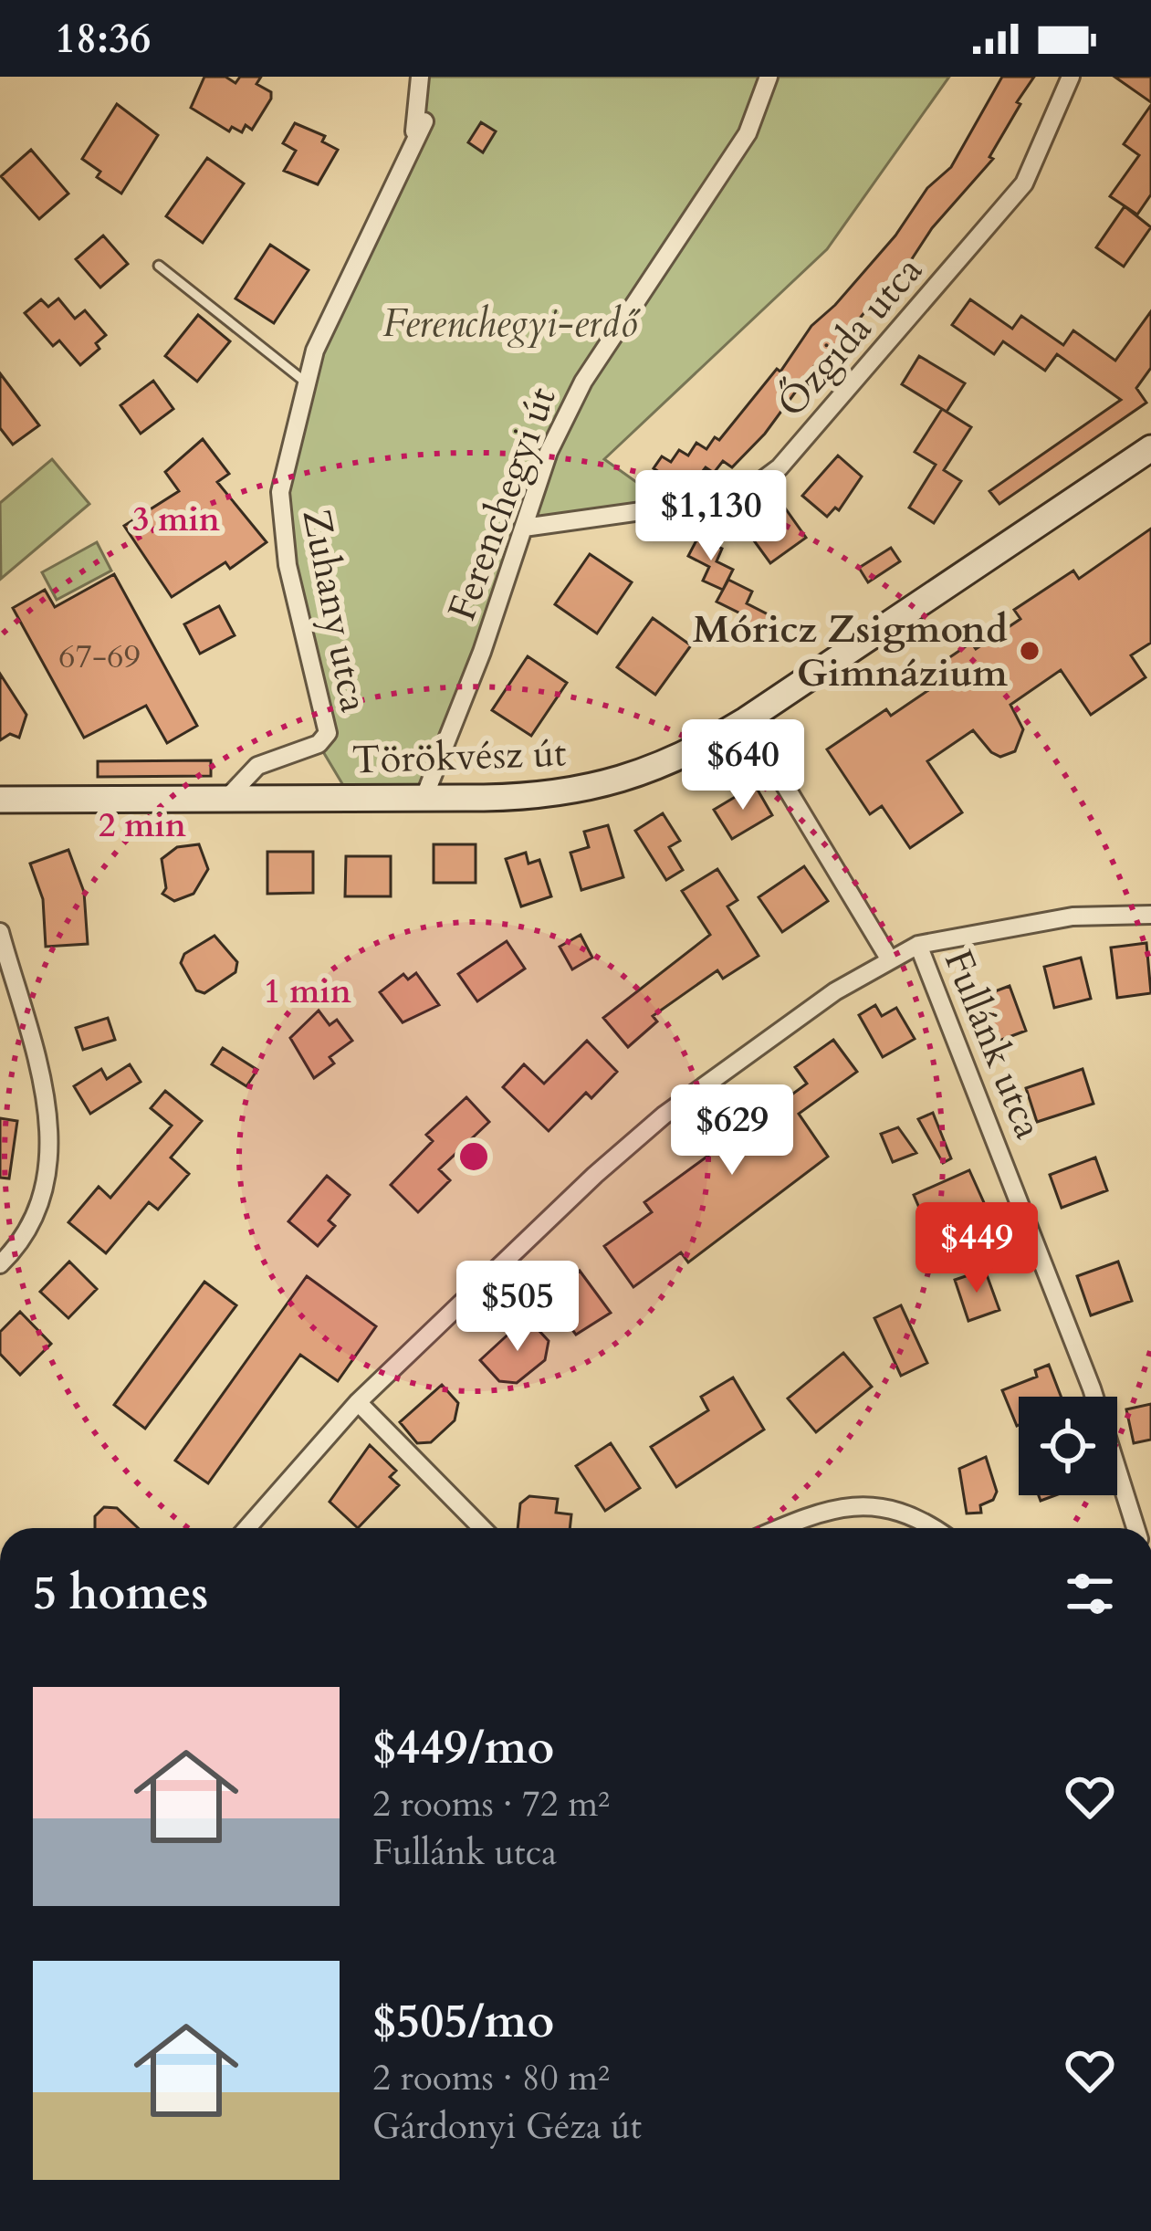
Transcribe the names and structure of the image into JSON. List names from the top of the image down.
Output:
{
  "streets": {
    "street": [
      "Őzgida utca",
      "Ferenchegyi út",
      "Zuhany utca",
      "Törökvész út",
      "Fullánk utca"
    ]
  },
  "crossings": [
    ["Őzgida utca", "Ferenchegyi út"],
    ["Ferenchegyi út", "Törökvész út"],
    ["Zuhany utca", "Törökvész út"]
  ],
  "parks": ["Ferenchegyi-erdő"],
  "places": ["Móricz Zsigmond Gimnázium"],
  "house_numbers": ["67-69"],
  "page": {
    "status": "18:36",
    "price": [
      "$1,130",
      "$640",
      "$629",
      "$449",
      "$505"
    ],
    "heading": "5 homes",
    "list": [
      {
        "name": "$449/mo",
        "note": "2 rooms · 72 m² · Fullánk utca"
      },
      {
        "name": "$505/mo",
        "note": "2 rooms · 80 m² · Gárdonyi Géza út"
      }
    ]
  },
  "rings": ["3 min", "2 min", "1 min"]
}
